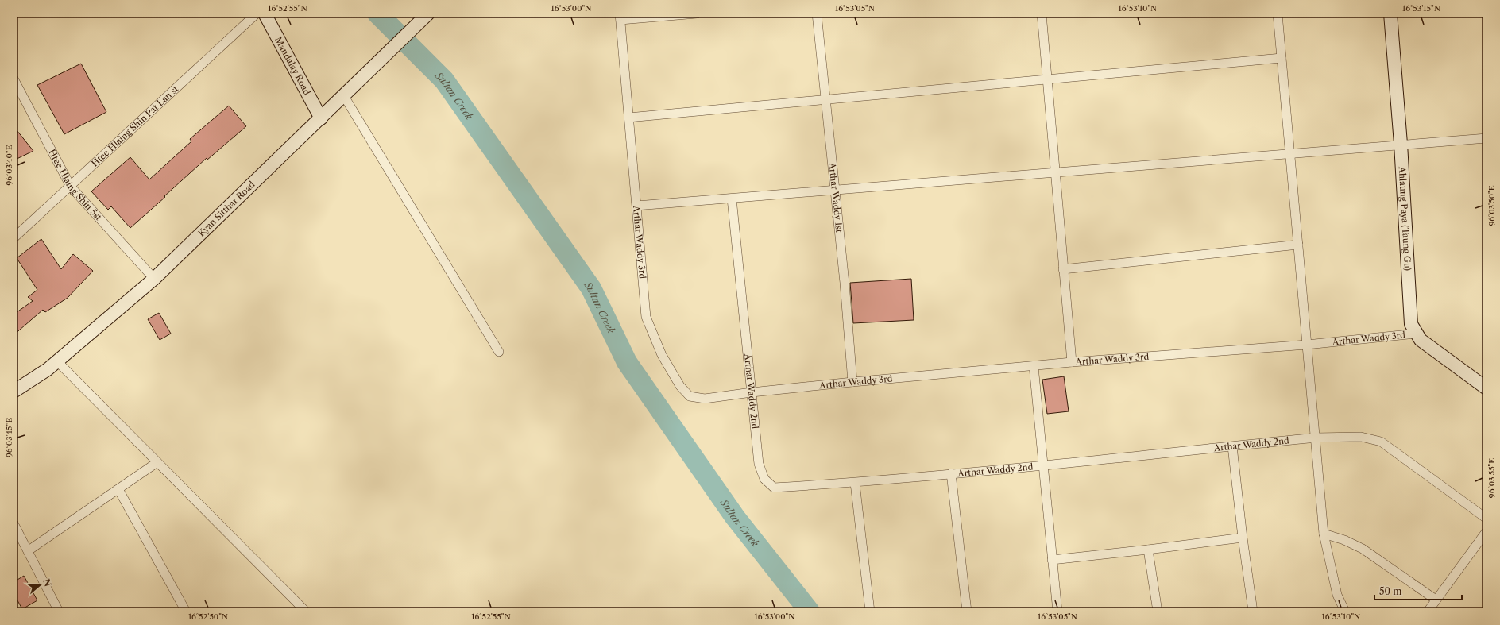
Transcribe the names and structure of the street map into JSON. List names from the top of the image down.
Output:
{
  "streets": {
    "main road": ["Mandalay Road", "Kyan Sitthar Road", "Ahlaung Paya (Taung Gu)"],
    "street": [
      "Htee Hlaing Shin Pat Lan st",
      "Htee Hlaing Shin 5st",
      "Arthar Waddy 1st",
      "Arthar Waddy 3rd",
      "Arthar Waddy 2nd"
    ]
  },
  "crossings": [
    ["Mandalay Road", "Kyan Sitthar Road"],
    ["Htee Hlaing Shin Pat Lan st", "Htee Hlaing Shin 5st"],
    ["Htee Hlaing Shin 5st", "Kyan Sitthar Road"],
    ["Arthar Waddy 1st", "Arthar Waddy 3rd"],
    ["Ahlaung Paya (Taung Gu)", "Arthar Waddy 3rd"],
    ["Arthar Waddy 3rd", "Arthar Waddy 2nd"]
  ],
  "water": ["Sultan Creek"],
  "scale_bar": "50 m",
  "north": "right",
  "coordinates": [
    "16°52'55\"N",
    "16°53'00\"N",
    "16°53'05\"N",
    "16°53'10\"N",
    "16°53'15\"N",
    "96°03'40\"E",
    "96°03'50\"E",
    "96°03'45\"E",
    "96°03'55\"E",
    "16°52'50\"N"
  ]
}
